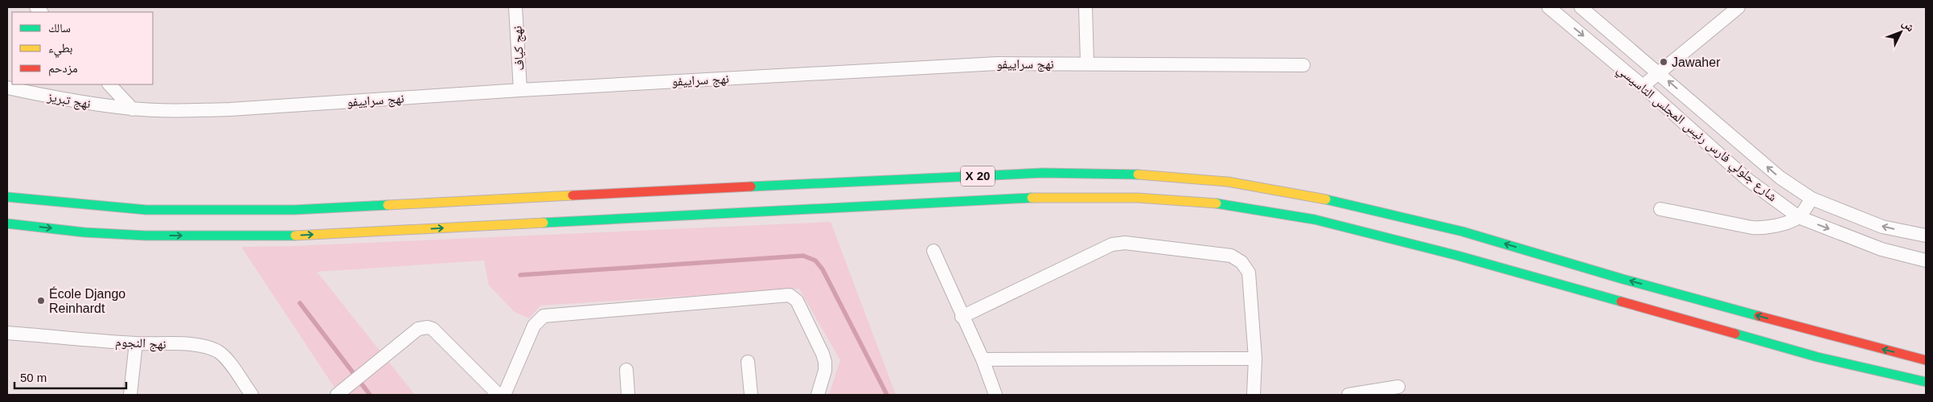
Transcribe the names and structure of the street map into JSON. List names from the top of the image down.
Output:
{
  "streets": {
    "highway": ["X 20"],
    "street": [
      "نهج كياف",
      "نهج سراييفو",
      "نهج تبريز",
      "شارع جلولي فارس رئيس المجلس التاسيسي",
      "نهج النجوم"
    ]
  },
  "crossings": [
    ["نهج كياف", "نهج سراييفو"],
    ["نهج سراييفو", "نهج تبريز"]
  ],
  "places": ["Jawaher", "École Django Reinhardt"],
  "legend": ["سالك", "بطيء", "مزدحم"],
  "scale_bar": "50 m",
  "north": "top right"
}
